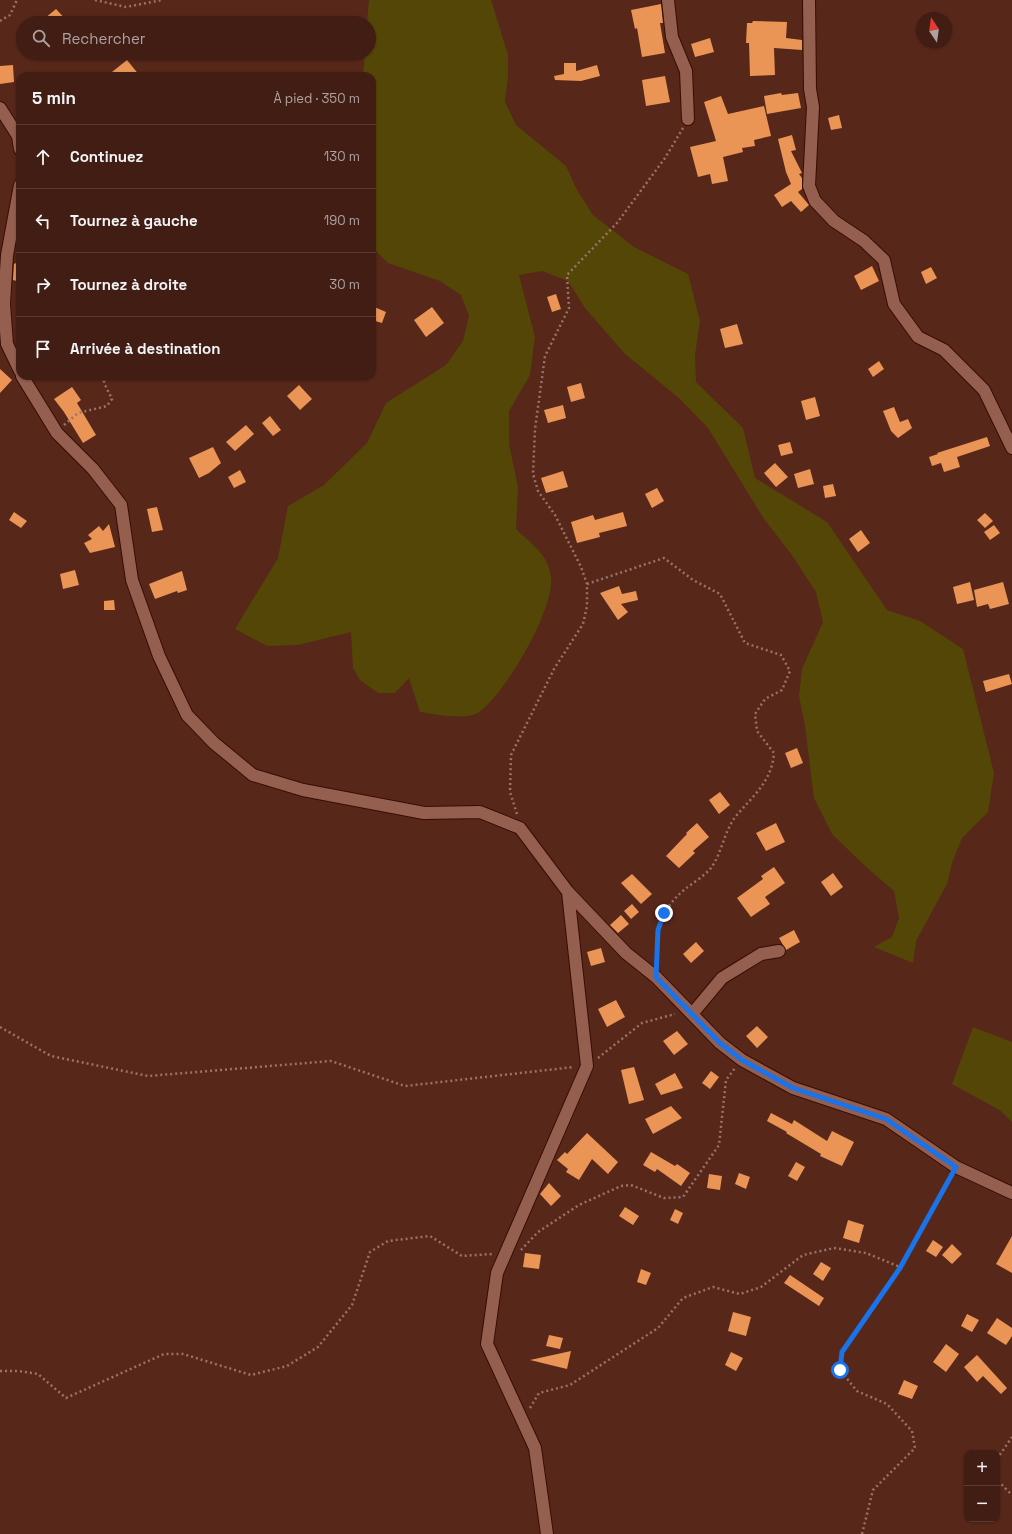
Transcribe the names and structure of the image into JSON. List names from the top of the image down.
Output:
{
  "north": "top",
  "page": {
    "search": "Rechercher",
    "heading": ["5 min", "À pied · 350 m"],
    "list": [
      ["Continuez", "130 m"],
      ["Tournez à gauche", "190 m"],
      ["Tournez à droite", "30 m"],
      "Arrivée à destination"
    ],
    "map_buttons": ["+", "−"]
  }
}
